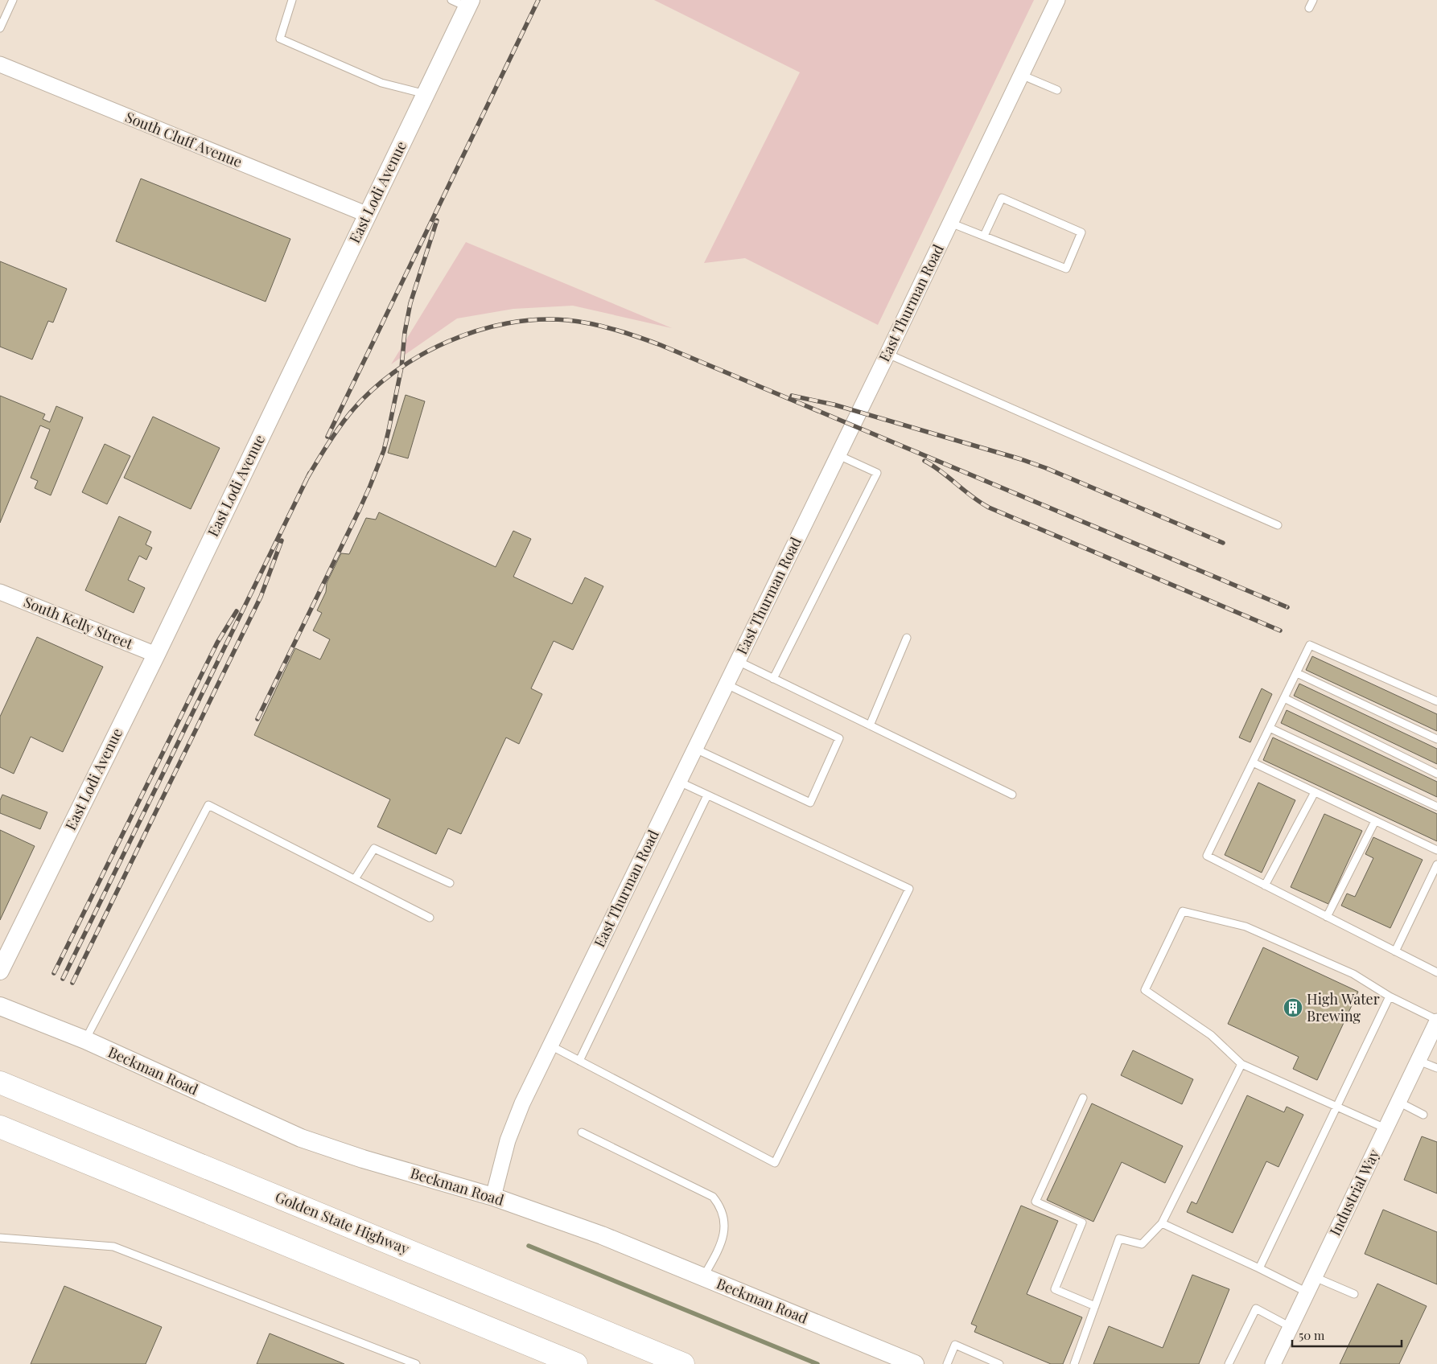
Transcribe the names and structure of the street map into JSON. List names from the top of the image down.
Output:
{
  "streets": {
    "highway": ["Golden State Highway"],
    "street": [
      "South Cluff Avenue",
      "East Lodi Avenue",
      "East Thurman Road",
      "South Kelly Street",
      "Beckman Road",
      "Industrial Way"
    ]
  },
  "crossings": [
    ["South Cluff Avenue", "East Lodi Avenue"],
    ["East Lodi Avenue", "South Kelly Street"],
    ["East Thurman Road", "Beckman Road"]
  ],
  "places": {
    "building": ["High Water Brewing"]
  },
  "scale_bar": "50 m"
}
